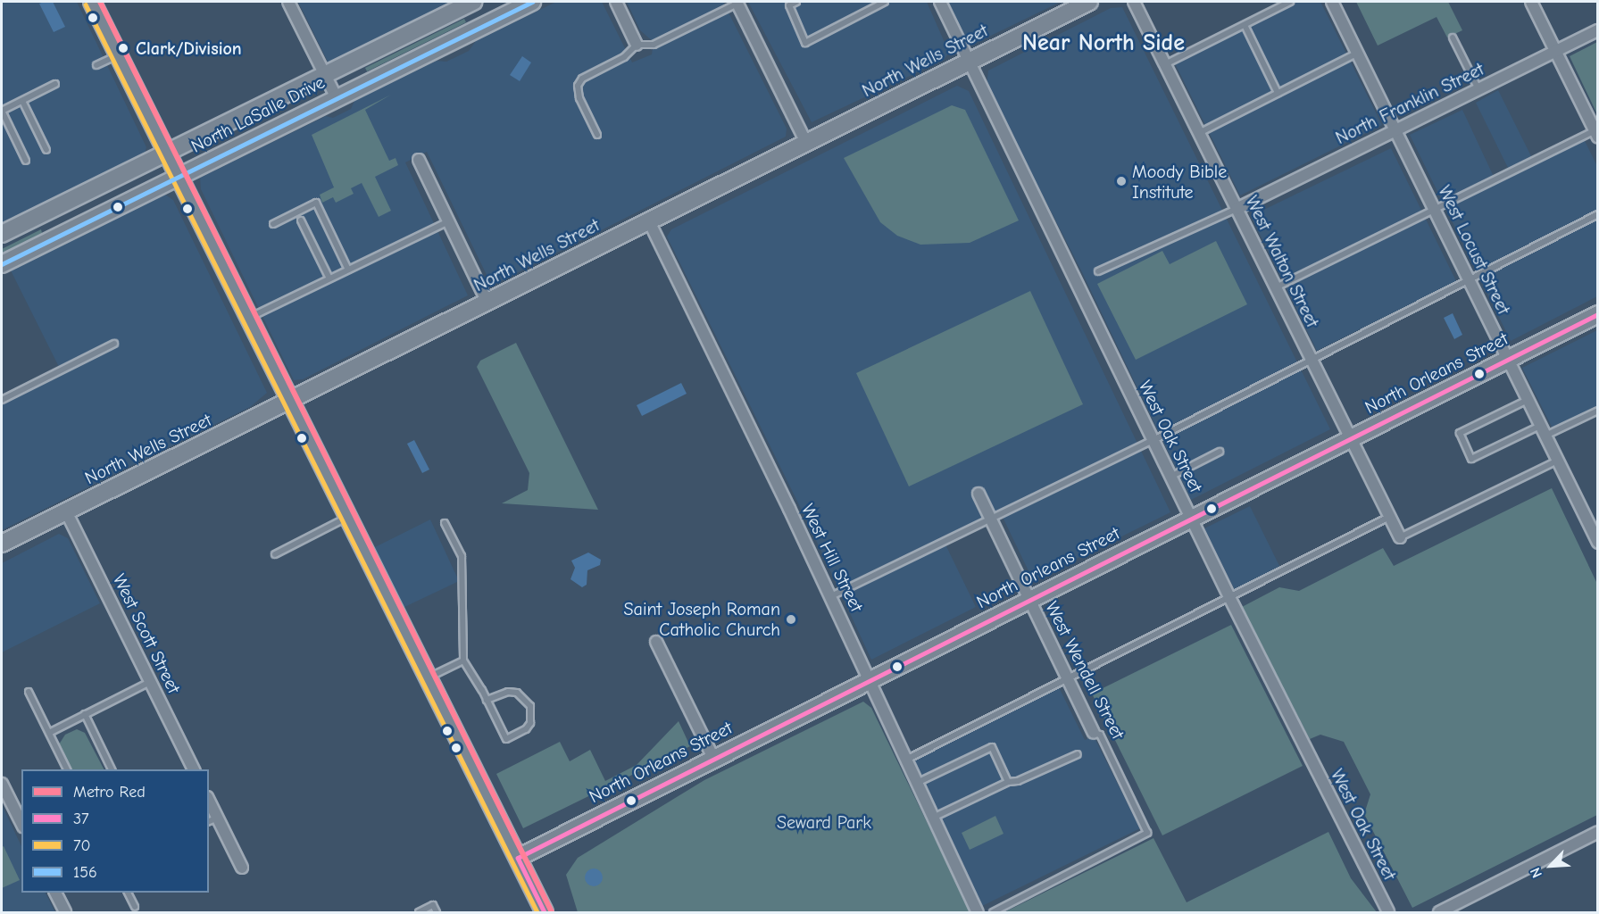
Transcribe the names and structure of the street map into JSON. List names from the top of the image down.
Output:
{
  "streets": {
    "street": [
      "North Wells Street",
      "North Franklin Street",
      "North LaSalle Drive",
      "West Locust Street",
      "West Walton Street",
      "North Orleans Street",
      "West Oak Street",
      "West Hill Street",
      "West Scott Street",
      "West Wendell Street"
    ]
  },
  "crossings": [
    ["North Wells Street", "West Oak Street"],
    ["North Wells Street", "West Hill Street"],
    ["North Wells Street", "West Scott Street"],
    ["North Franklin Street", "West Locust Street"],
    ["North Franklin Street", "West Walton Street"],
    ["West Locust Street", "North Orleans Street"],
    ["West Walton Street", "North Orleans Street"],
    ["North Orleans Street", "West Oak Street"],
    ["North Orleans Street", "West Hill Street"],
    ["North Orleans Street", "West Wendell Street"]
  ],
  "districts": ["Near North Side"],
  "parks": ["Seward Park"],
  "places": ["Clark/Division", "Moody Bible Institute", "Saint Joseph Roman Catholic Church"],
  "lines": [
    "metro line Red",
    "transit line 156",
    "transit line 70",
    "transit line 37"
  ],
  "legend": [
    "Metro Red",
    "37",
    "70",
    "156"
  ],
  "north": "bottom left"
}
